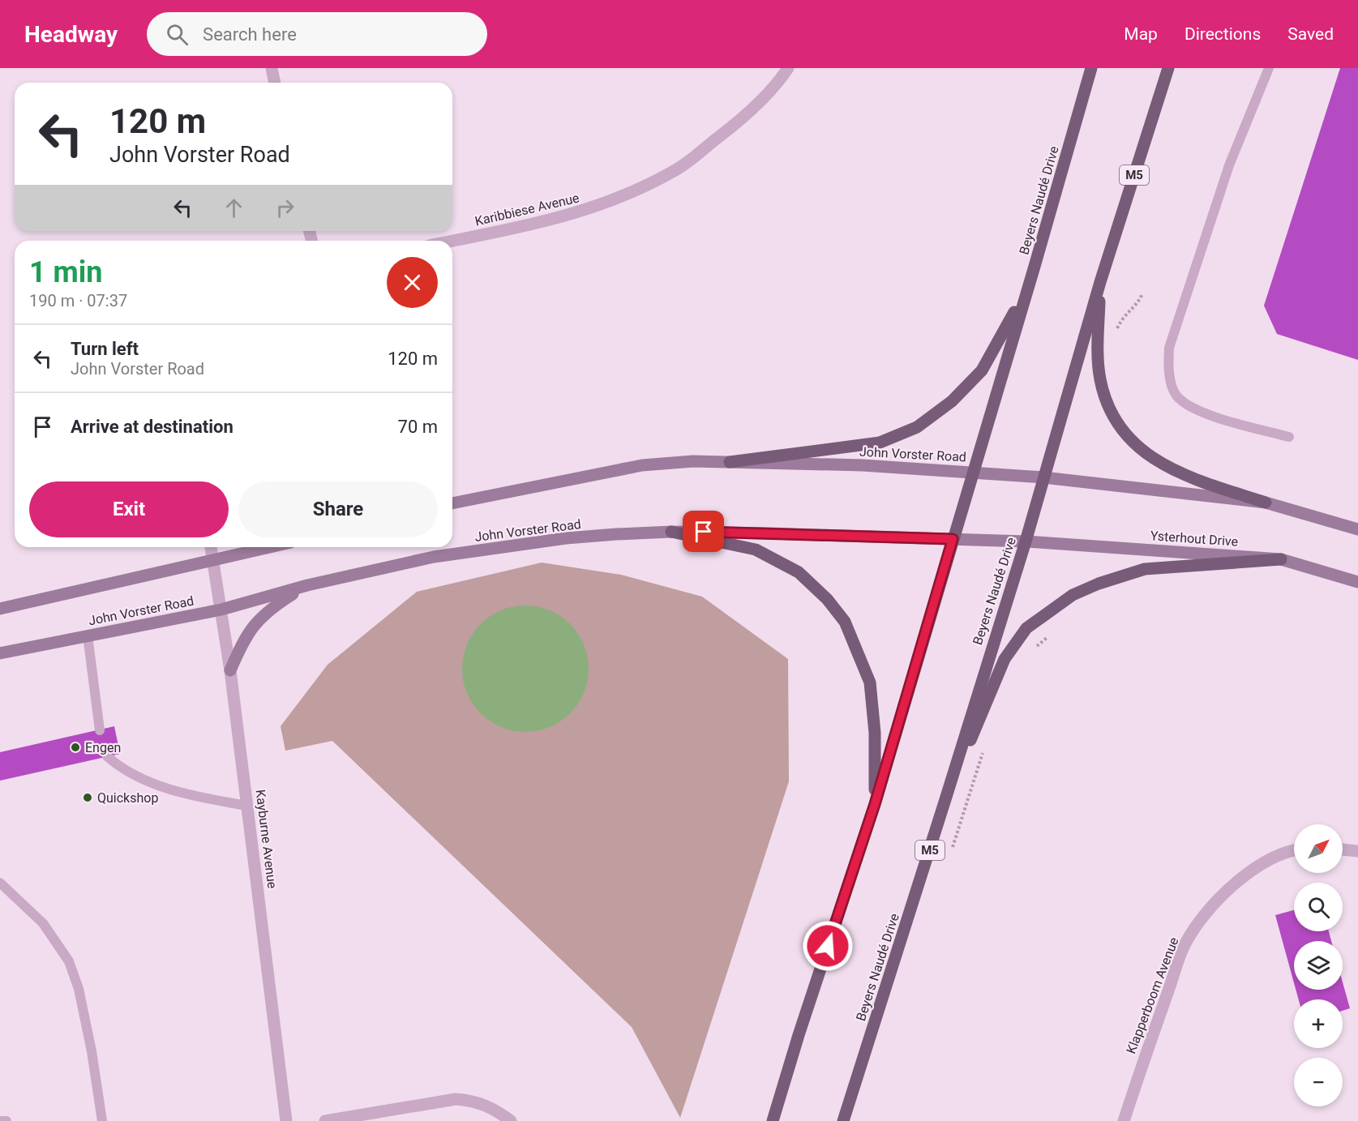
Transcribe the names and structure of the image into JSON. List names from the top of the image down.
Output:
{
  "streets": {
    "main road": [
      "M5",
      "Beyers Naudé Drive",
      "John Vorster Road",
      "Ysterhout Drive"
    ],
    "street": ["Karibbiese Avenue", "Kayburne Avenue", "Klapperboom Avenue"]
  },
  "crossings": [
    ["Beyers Naudé Drive", "John Vorster Road"],
    ["Beyers Naudé Drive", "Ysterhout Drive"],
    ["John Vorster Road", "Ysterhout Drive"],
    ["John Vorster Road", "Kayburne Avenue"]
  ],
  "places": ["Engen", "Quickshop"],
  "north": "top right",
  "page": {
    "header": "Headway",
    "search": "Search here",
    "nav": ["Map", "Directions", "Saved"],
    "turn": ["120 m", "John Vorster Road"],
    "heading": ["1 min", "190 m · 07:37"],
    "list": [
      {
        "name": "Turn left",
        "note": "John Vorster Road",
        "value": "120 m"
      },
      {
        "name": "Arrive at destination",
        "value": "70 m"
      }
    ],
    "buttons": ["Exit", "Share"],
    "map_buttons": ["+", "−"]
  }
}
